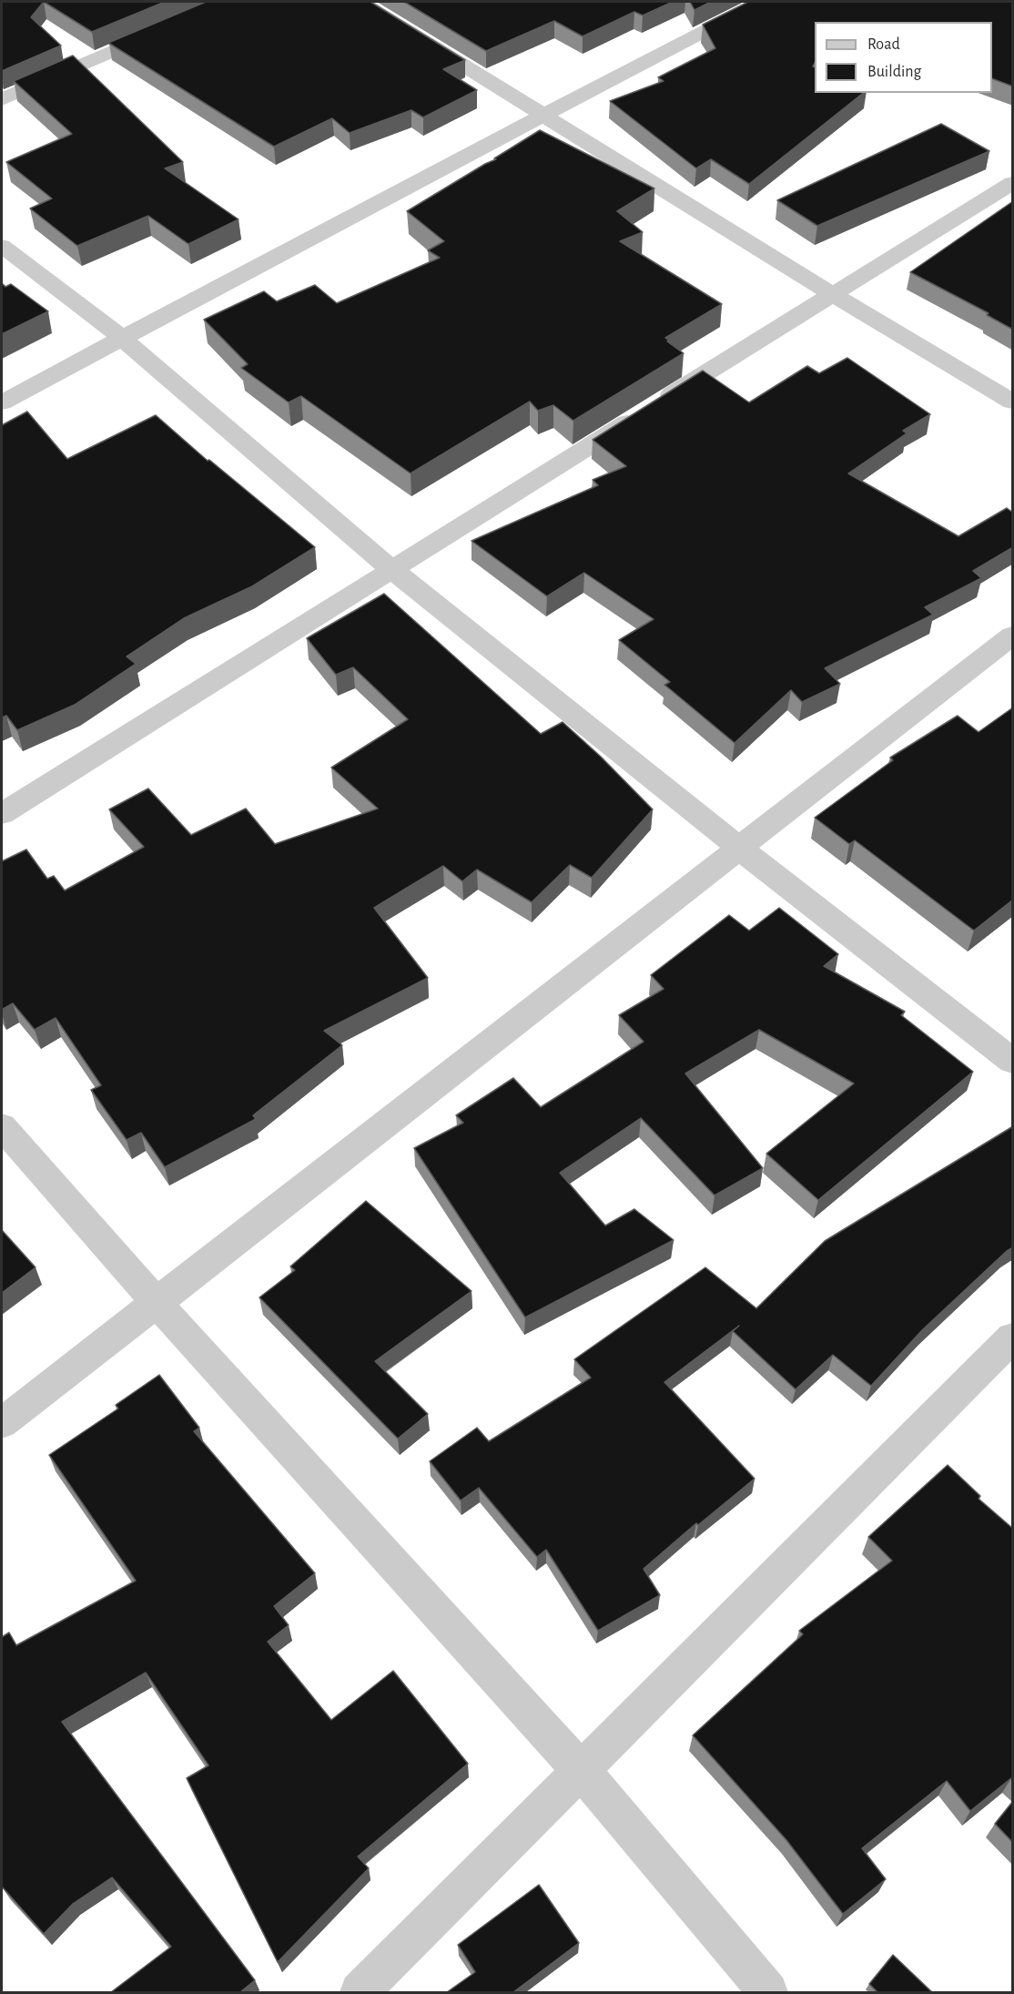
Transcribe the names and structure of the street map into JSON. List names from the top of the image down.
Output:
{
  "legend": ["Road", "Building"]
}
